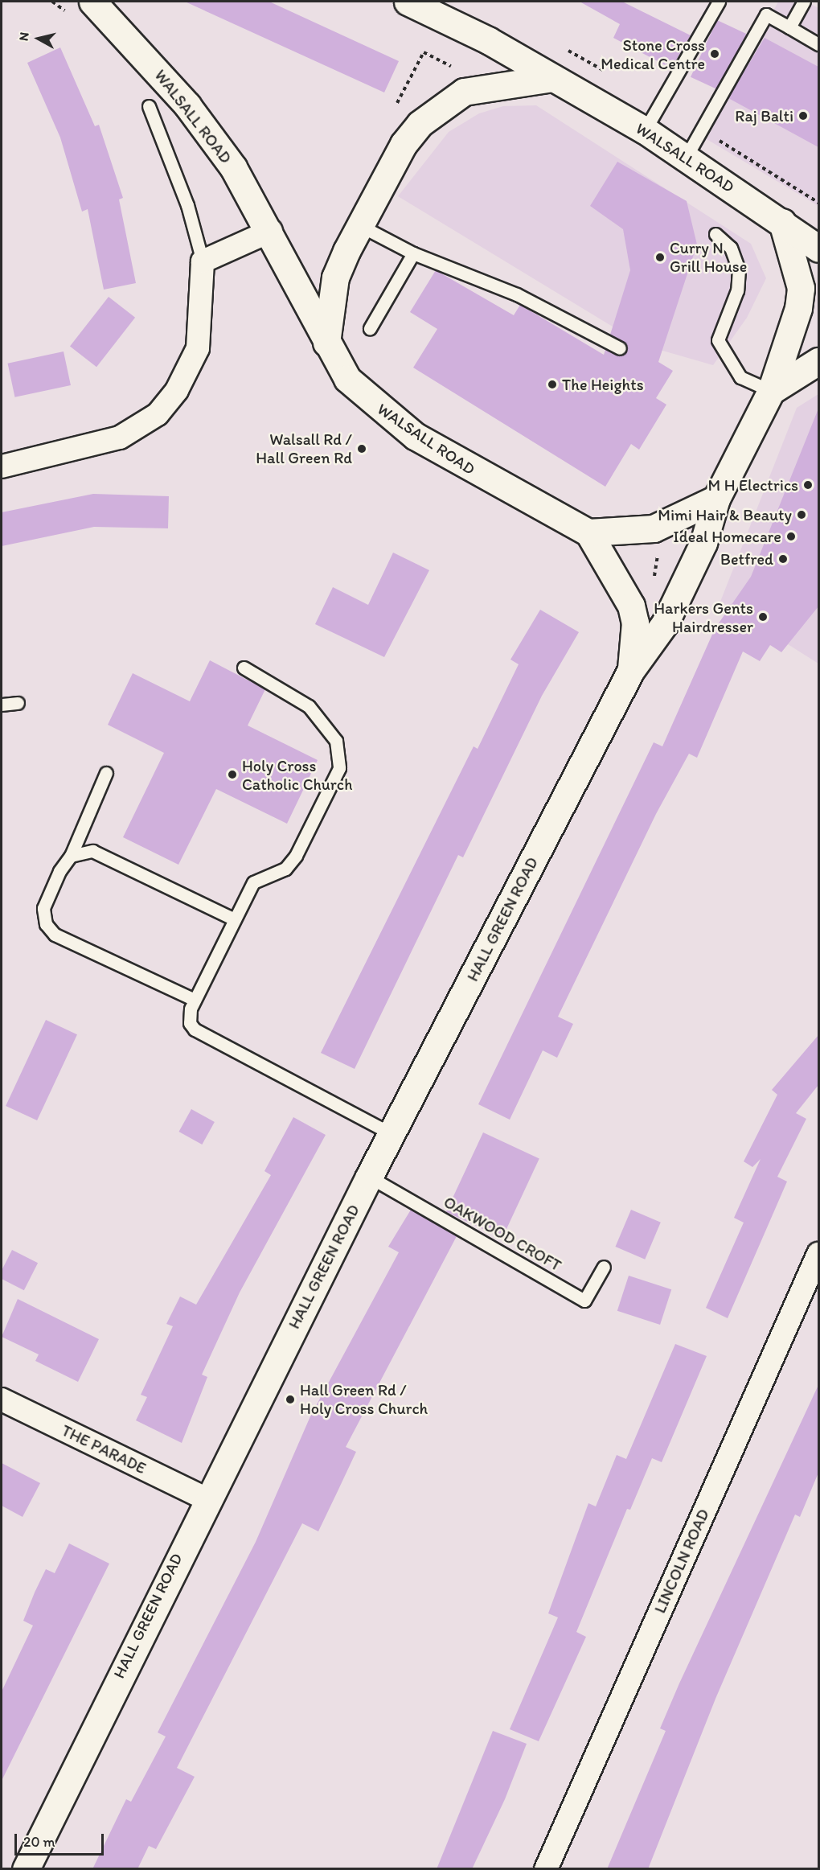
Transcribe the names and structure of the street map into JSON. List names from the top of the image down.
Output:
{
  "streets": {
    "main road": ["WALSALL ROAD", "HALL GREEN ROAD"],
    "street": ["THE PARADE", "LINCOLN ROAD"],
    "lane": ["OAKWOOD CROFT"]
  },
  "crossings": [
    ["WALSALL ROAD", "HALL GREEN ROAD"],
    ["HALL GREEN ROAD", "OAKWOOD CROFT"],
    ["HALL GREEN ROAD", "THE PARADE"]
  ],
  "places": [
    "Stone Cross Medical Centre",
    "Raj Balti",
    "Curry N Grill House",
    "The Heights",
    "Walsall Rd / Hall Green Rd",
    "M H Electrics",
    "Mimi Hair & Beauty",
    "Ideal Homecare",
    "Betfred",
    "Harkers Gents Hairdresser",
    "Holy Cross Catholic Church",
    "Hall Green Rd / Holy Cross Church"
  ],
  "scale_bar": "20 m",
  "north": "left"
}
